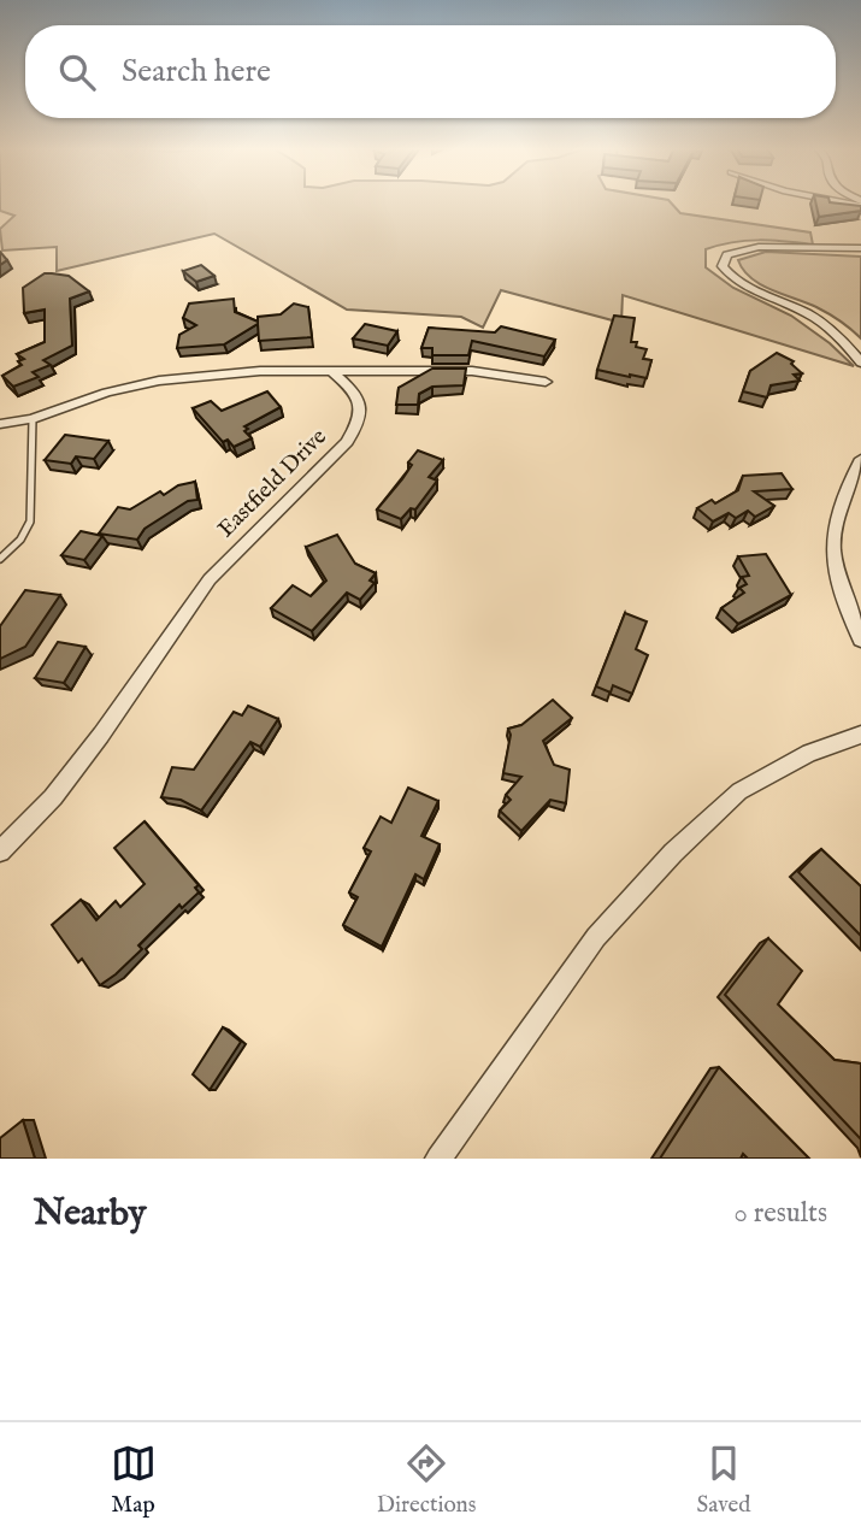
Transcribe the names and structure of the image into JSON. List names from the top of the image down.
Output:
{
  "streets": {
    "street": ["Eastfield Drive"]
  },
  "page": {
    "search": "Search here",
    "heading": ["Nearby", "0 results"],
    "nav": ["Map", "Directions", "Saved"]
  }
}
